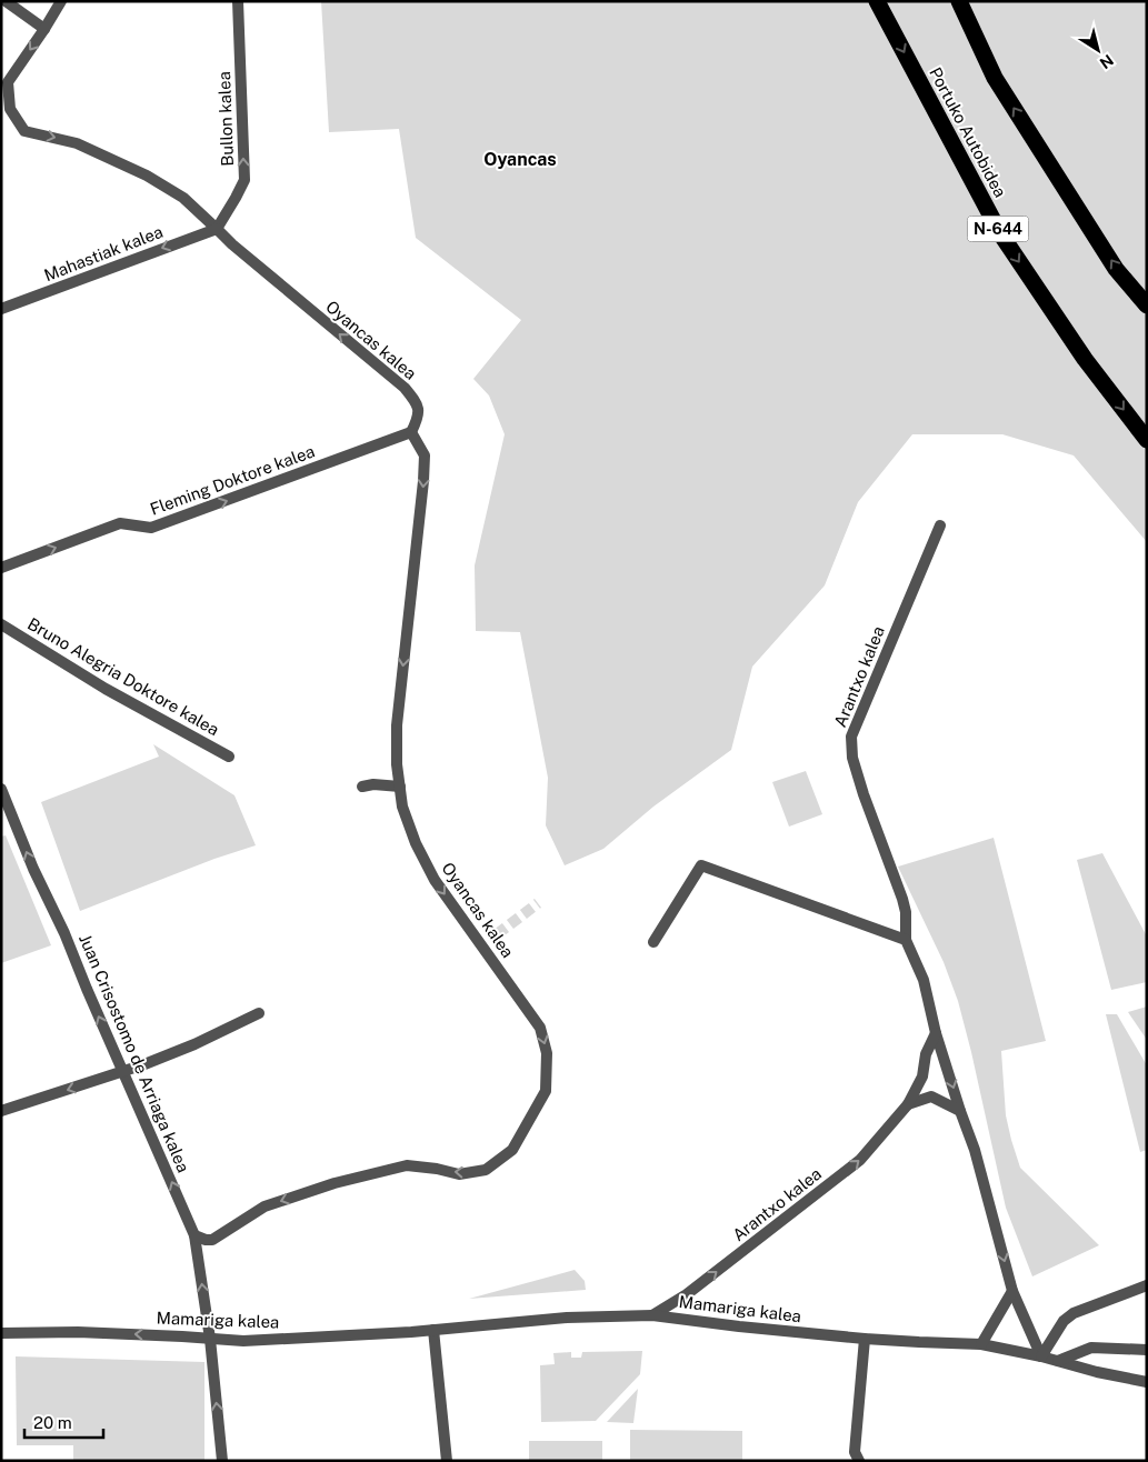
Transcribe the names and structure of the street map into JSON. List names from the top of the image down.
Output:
{
  "streets": {
    "highway": ["Portuko Autobidea", "N-644"],
    "street": [
      "Bullon kalea",
      "Mahastiak kalea",
      "Oyancas kalea",
      "Fleming Doktore kalea",
      "Bruno Alegria Doktore kalea",
      "Arantxo kalea",
      "Juan Crisostomo de Arriaga kalea",
      "Mamariga kalea"
    ]
  },
  "crossings": [
    ["Bullon kalea", "Mahastiak kalea"],
    ["Bullon kalea", "Oyancas kalea"],
    ["Mahastiak kalea", "Oyancas kalea"],
    ["Oyancas kalea", "Fleming Doktore kalea"],
    ["Oyancas kalea", "Juan Crisostomo de Arriaga kalea"],
    ["Arantxo kalea", "Mamariga kalea"],
    ["Juan Crisostomo de Arriaga kalea", "Mamariga kalea"]
  ],
  "one_way": [
    "Bullon kalea",
    "Mahastiak kalea",
    "Fleming Doktore kalea",
    "Juan Crisostomo de Arriaga kalea"
  ],
  "districts": ["Oyancas"],
  "scale_bar": "20 m",
  "north": "bottom right"
}
